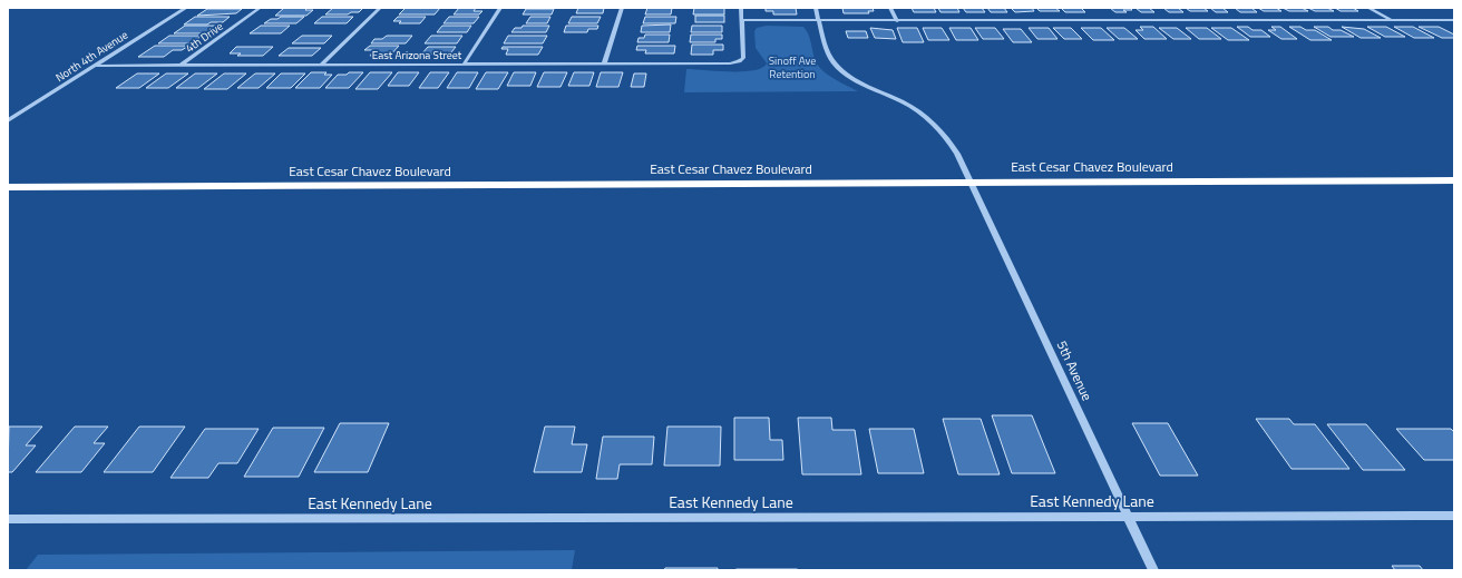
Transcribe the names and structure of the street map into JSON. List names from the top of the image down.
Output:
{
  "streets": {
    "highway": ["East Cesar Chavez Boulevard"],
    "street": [
      "4th Drive",
      "East Arizona Street",
      "North 4th Avenue",
      "5th Avenue",
      "East Kennedy Lane"
    ]
  },
  "crossings": [
    ["4th Drive", "East Arizona Street"],
    ["East Arizona Street", "North 4th Avenue"],
    ["East Cesar Chavez Boulevard", "5th Avenue"],
    ["5th Avenue", "East Kennedy Lane"]
  ],
  "parks": ["Sinoff Ave Retention"]
}
